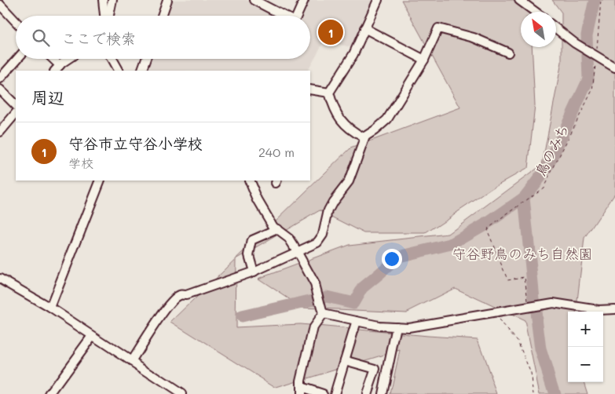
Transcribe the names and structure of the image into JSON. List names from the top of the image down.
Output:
{
  "streets": {
    "path": ["鳥のみち"]
  },
  "parks": ["守谷野鳥のみち自然園"],
  "north": "top left",
  "page": {
    "search": "ここで検索",
    "pins": "1",
    "heading": "周辺",
    "list": [
      {
        "mark": "1",
        "name": "守谷市立守谷小学校",
        "note": "学校",
        "value": "240 m"
      }
    ],
    "map_buttons": ["+", "−"]
  }
}
